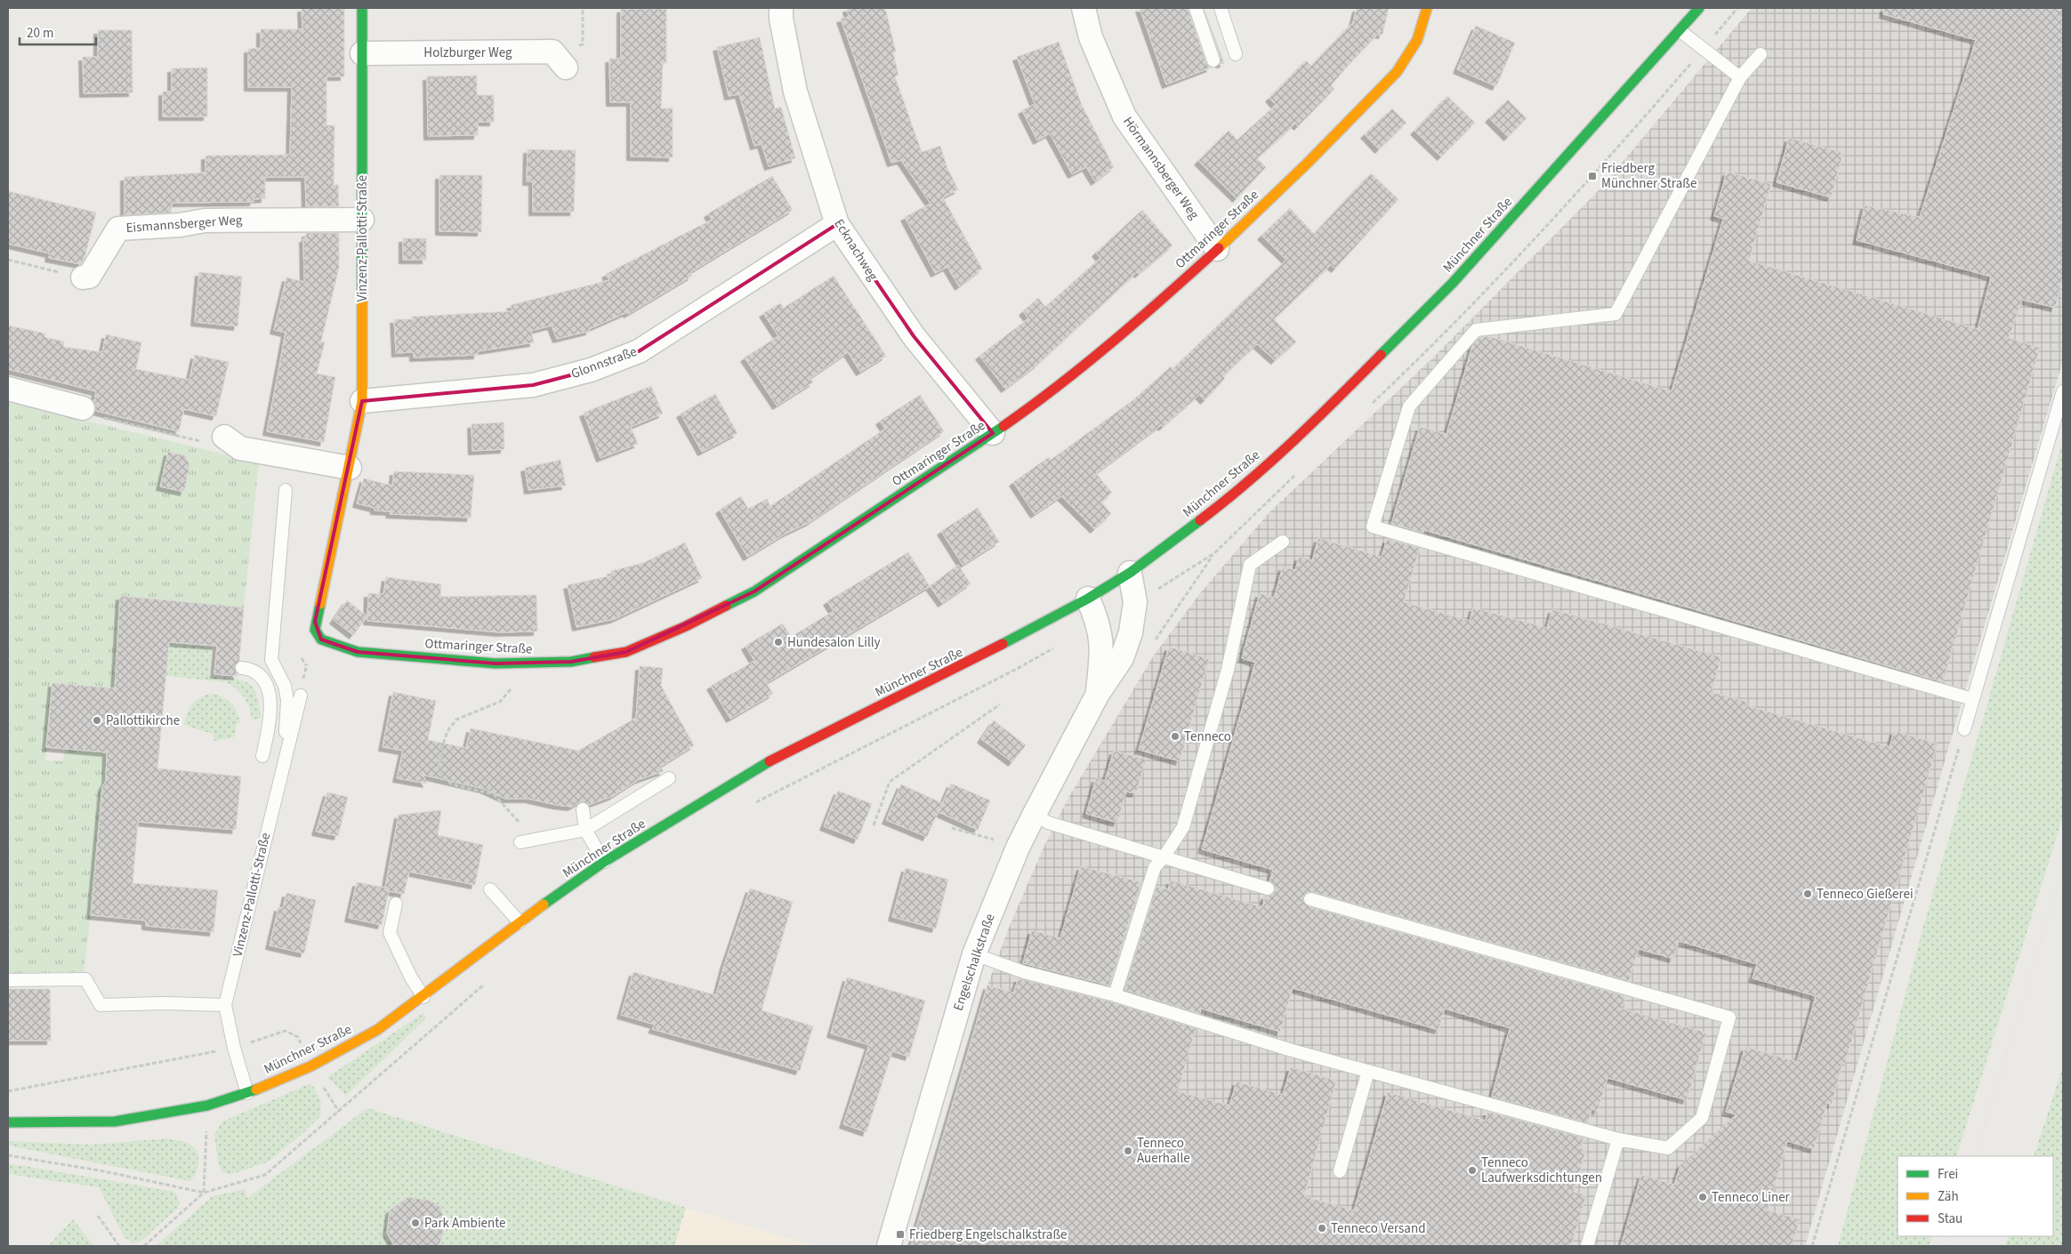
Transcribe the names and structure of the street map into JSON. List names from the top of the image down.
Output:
{
  "streets": {
    "main road": ["Ottmaringer Straße", "Münchner Straße", "Vinzenz-Pallotti-Straße"],
    "street": [
      "Holzburger Weg",
      "Hörmannsberger Weg",
      "Eismannsberger Weg",
      "Ecknachweg",
      "Glonnstraße",
      "Engelschalkstraße"
    ]
  },
  "crossings": [
    ["Holzburger Weg", "Vinzenz-Pallotti-Straße"],
    ["Hörmannsberger Weg", "Ottmaringer Straße"],
    ["Eismannsberger Weg", "Vinzenz-Pallotti-Straße"],
    ["Ottmaringer Straße", "Vinzenz-Pallotti-Straße"],
    ["Ottmaringer Straße", "Ecknachweg"],
    ["Münchner Straße", "Vinzenz-Pallotti-Straße"],
    ["Münchner Straße", "Engelschalkstraße"],
    ["Vinzenz-Pallotti-Straße", "Glonnstraße"],
    ["Ecknachweg", "Glonnstraße"]
  ],
  "places": {
    "transit": ["Friedberg Münchner Straße", "Friedberg Engelschalkstraße"],
    "other": [
      "Hundesalon Lilly",
      "Pallottikirche",
      "Tenneco",
      "Tenneco Gießerei",
      "Tenneco Auerhalle",
      "Tenneco Laufwerksdichtungen",
      "Tenneco Liner",
      "Park Ambiente",
      "Tenneco Versand"
    ]
  },
  "legend": ["Frei", "Zäh", "Stau"],
  "scale_bar": "20 m"
}
